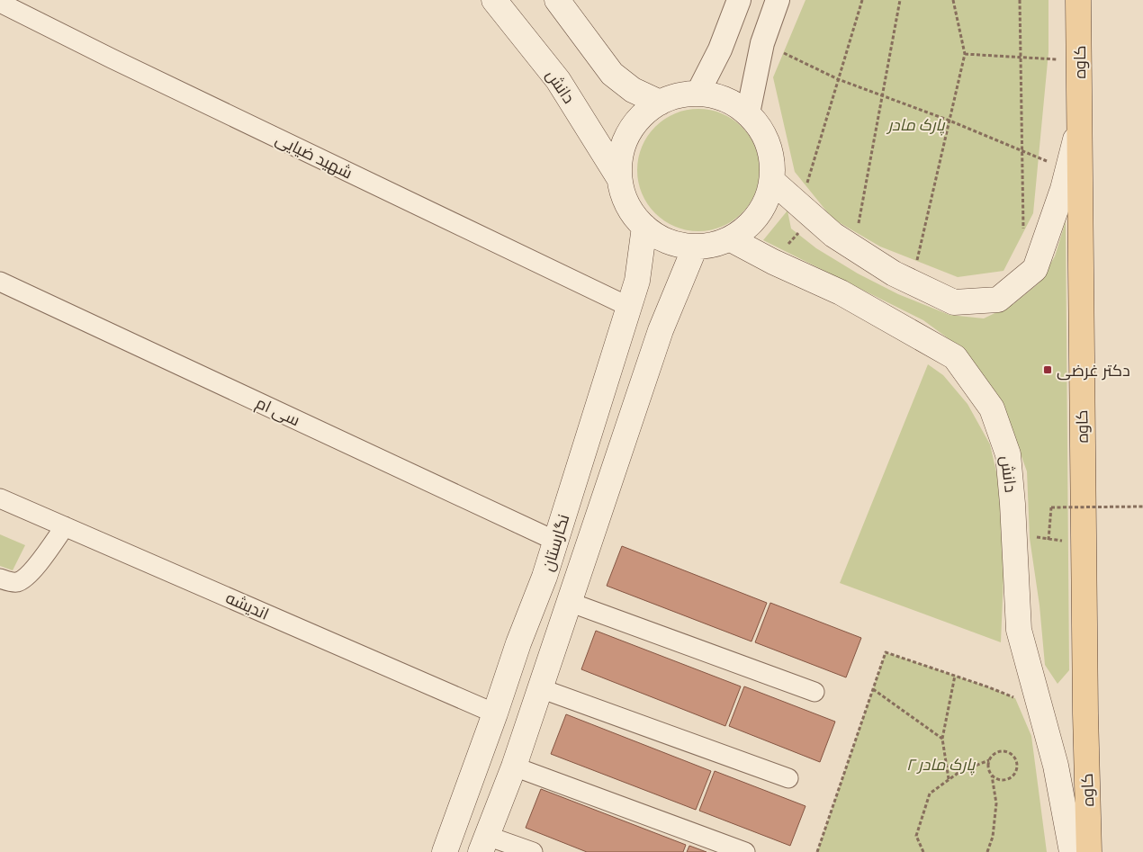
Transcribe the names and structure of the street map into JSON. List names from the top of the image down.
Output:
{
  "streets": {
    "main road": ["کاوه", "دانش", "نگارستان"],
    "street": ["شهید ضیایی", "سی ام", "اندیشه"]
  },
  "crossings": [
    ["دانش", "نگارستان"],
    ["شهید ضیایی", "نگارستان"],
    ["سی ام", "نگارستان"],
    ["نگارستان", "اندیشه"]
  ],
  "parks": ["پارک مادر", "پارک مادر ۲"],
  "places": {
    "transit": ["دکتر غرضی"]
  }
}
